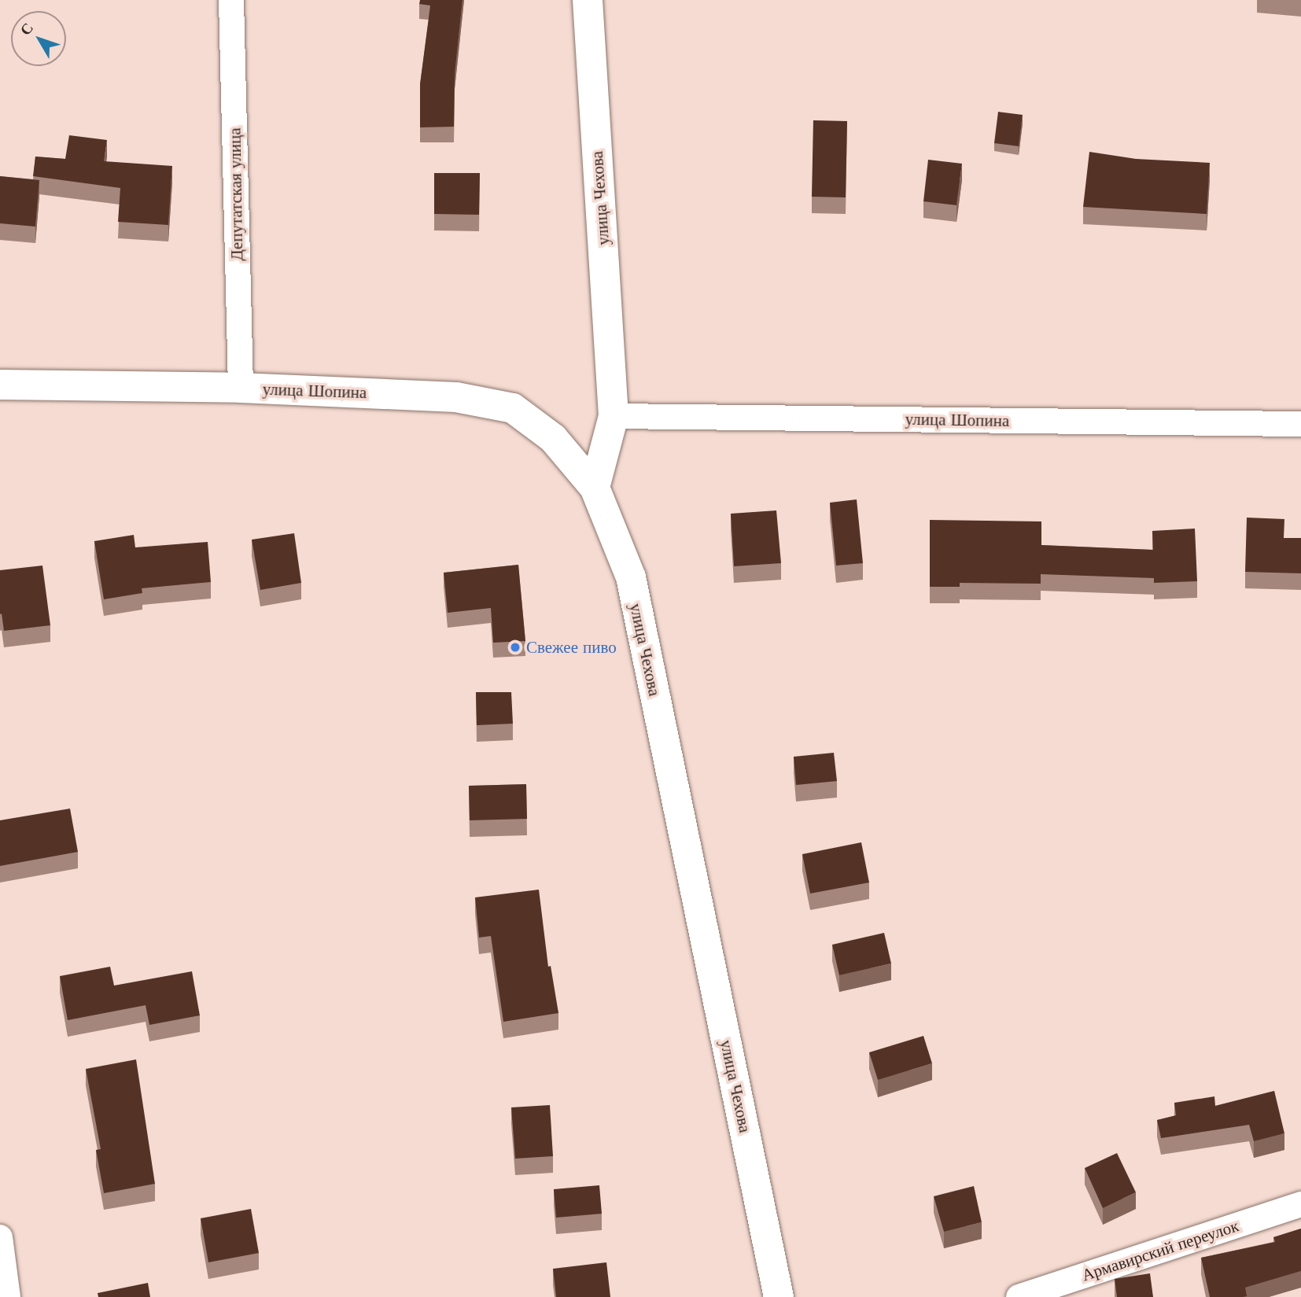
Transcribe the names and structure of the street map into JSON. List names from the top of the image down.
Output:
{
  "streets": {
    "main road": ["улица Чехова", "улица Шопина"],
    "street": ["Депутатская улица", "Армавирский переулок"]
  },
  "crossings": [
    ["Депутатская улица", "улица Шопина"],
    ["улица Чехова", "улица Шопина"]
  ],
  "places": ["Свежее пиво"],
  "north": "top left"
}
